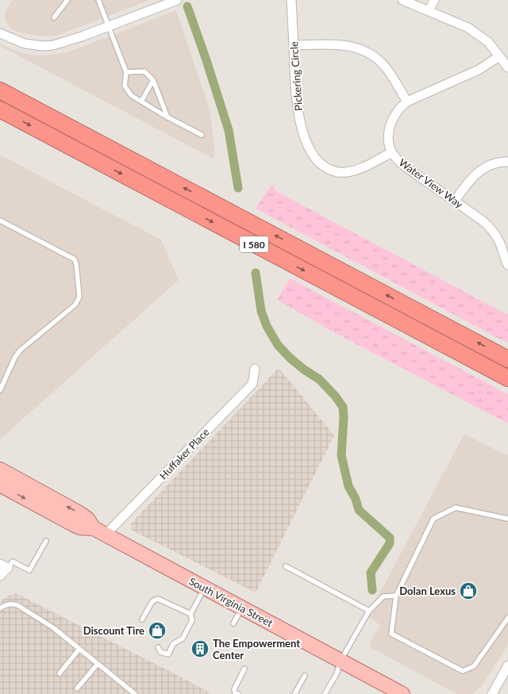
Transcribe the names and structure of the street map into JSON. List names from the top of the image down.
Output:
{
  "streets": {
    "highway": ["I 580"],
    "main road": ["South Virginia Street"],
    "street": ["Pickering Circle", "Water View Way", "Huffaker Place"]
  },
  "crossings": [
    ["Pickering Circle", "Water View Way"],
    ["Huffaker Place", "South Virginia Street"]
  ],
  "places": {
    "shop": ["Dolan Lexus", "Discount Tire"],
    "building": ["The Empowerment Center"]
  }
}
